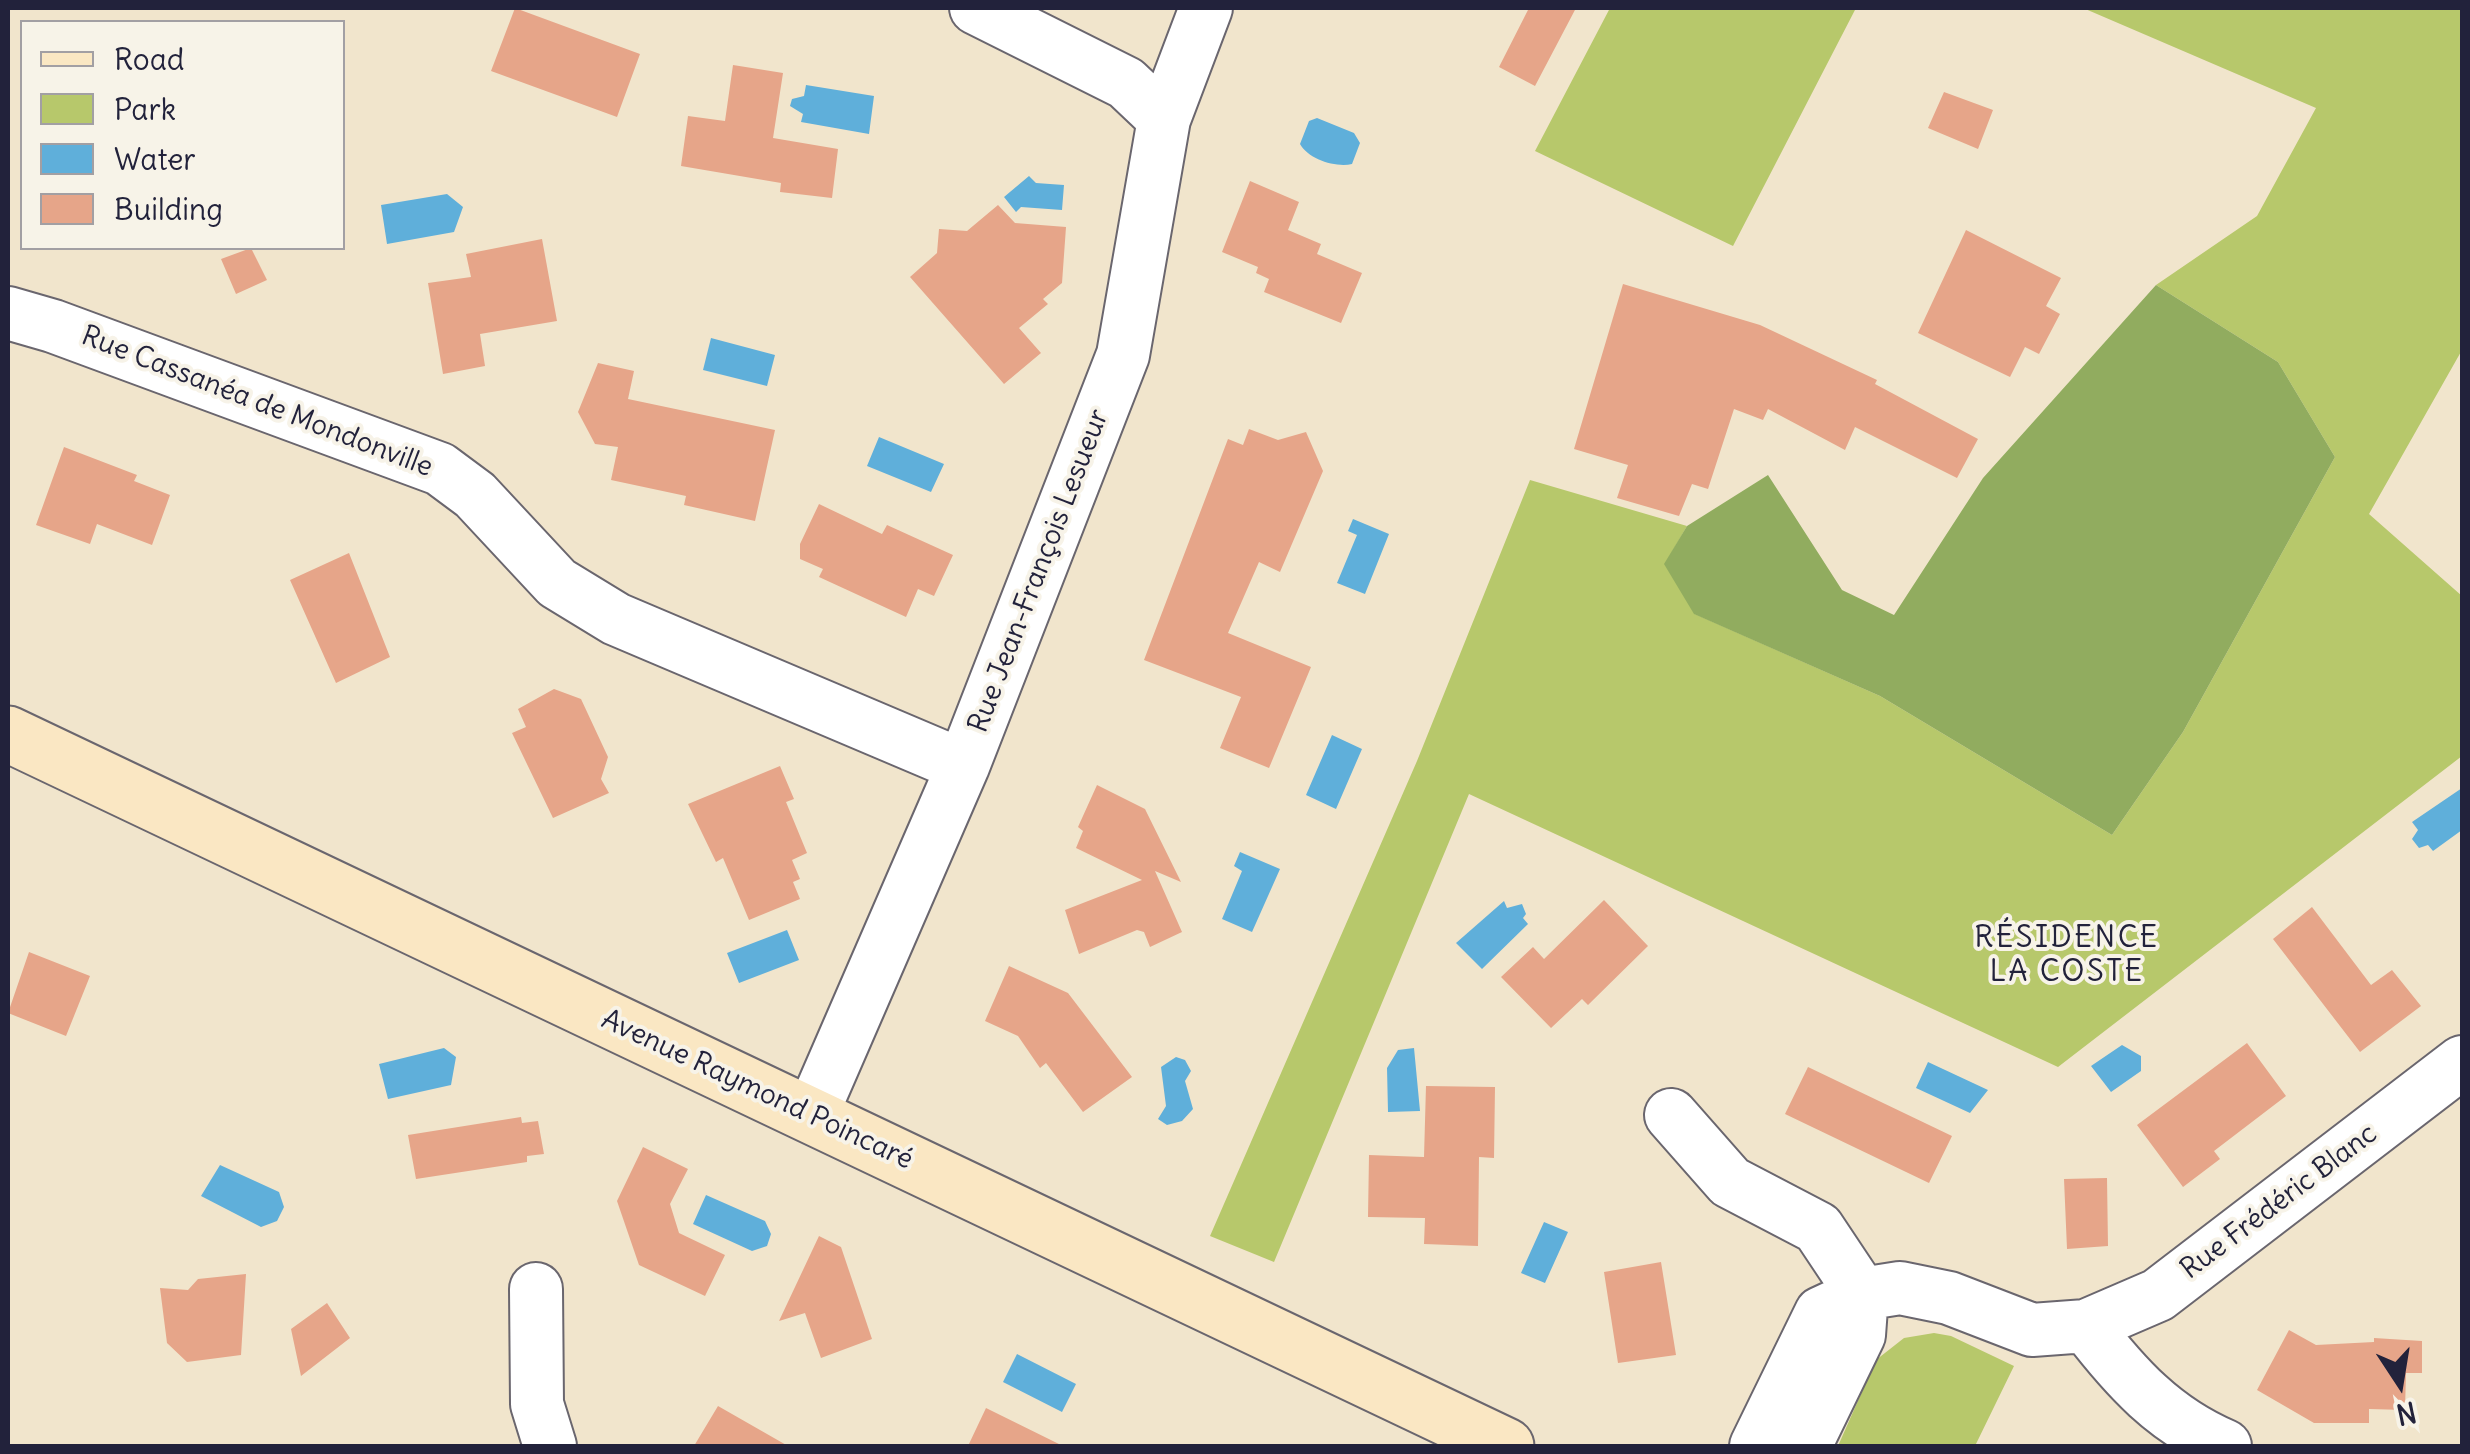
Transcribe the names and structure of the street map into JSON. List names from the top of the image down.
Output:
{
  "streets": {
    "main road": ["Avenue Raymond Poincaré"],
    "street": ["Rue Cassanéa de Mondonville", "Rue Jean-François Lesueur", "Rue Frédéric Blanc"]
  },
  "crossings": [
    ["Rue Cassanéa de Mondonville", "Rue Jean-François Lesueur"],
    ["Rue Jean-François Lesueur", "Avenue Raymond Poincaré"]
  ],
  "districts": ["RÉSIDENCE LA COSTE"],
  "legend": [
    "Road",
    "Park",
    "Water",
    "Building"
  ],
  "north": "bottom"
}
